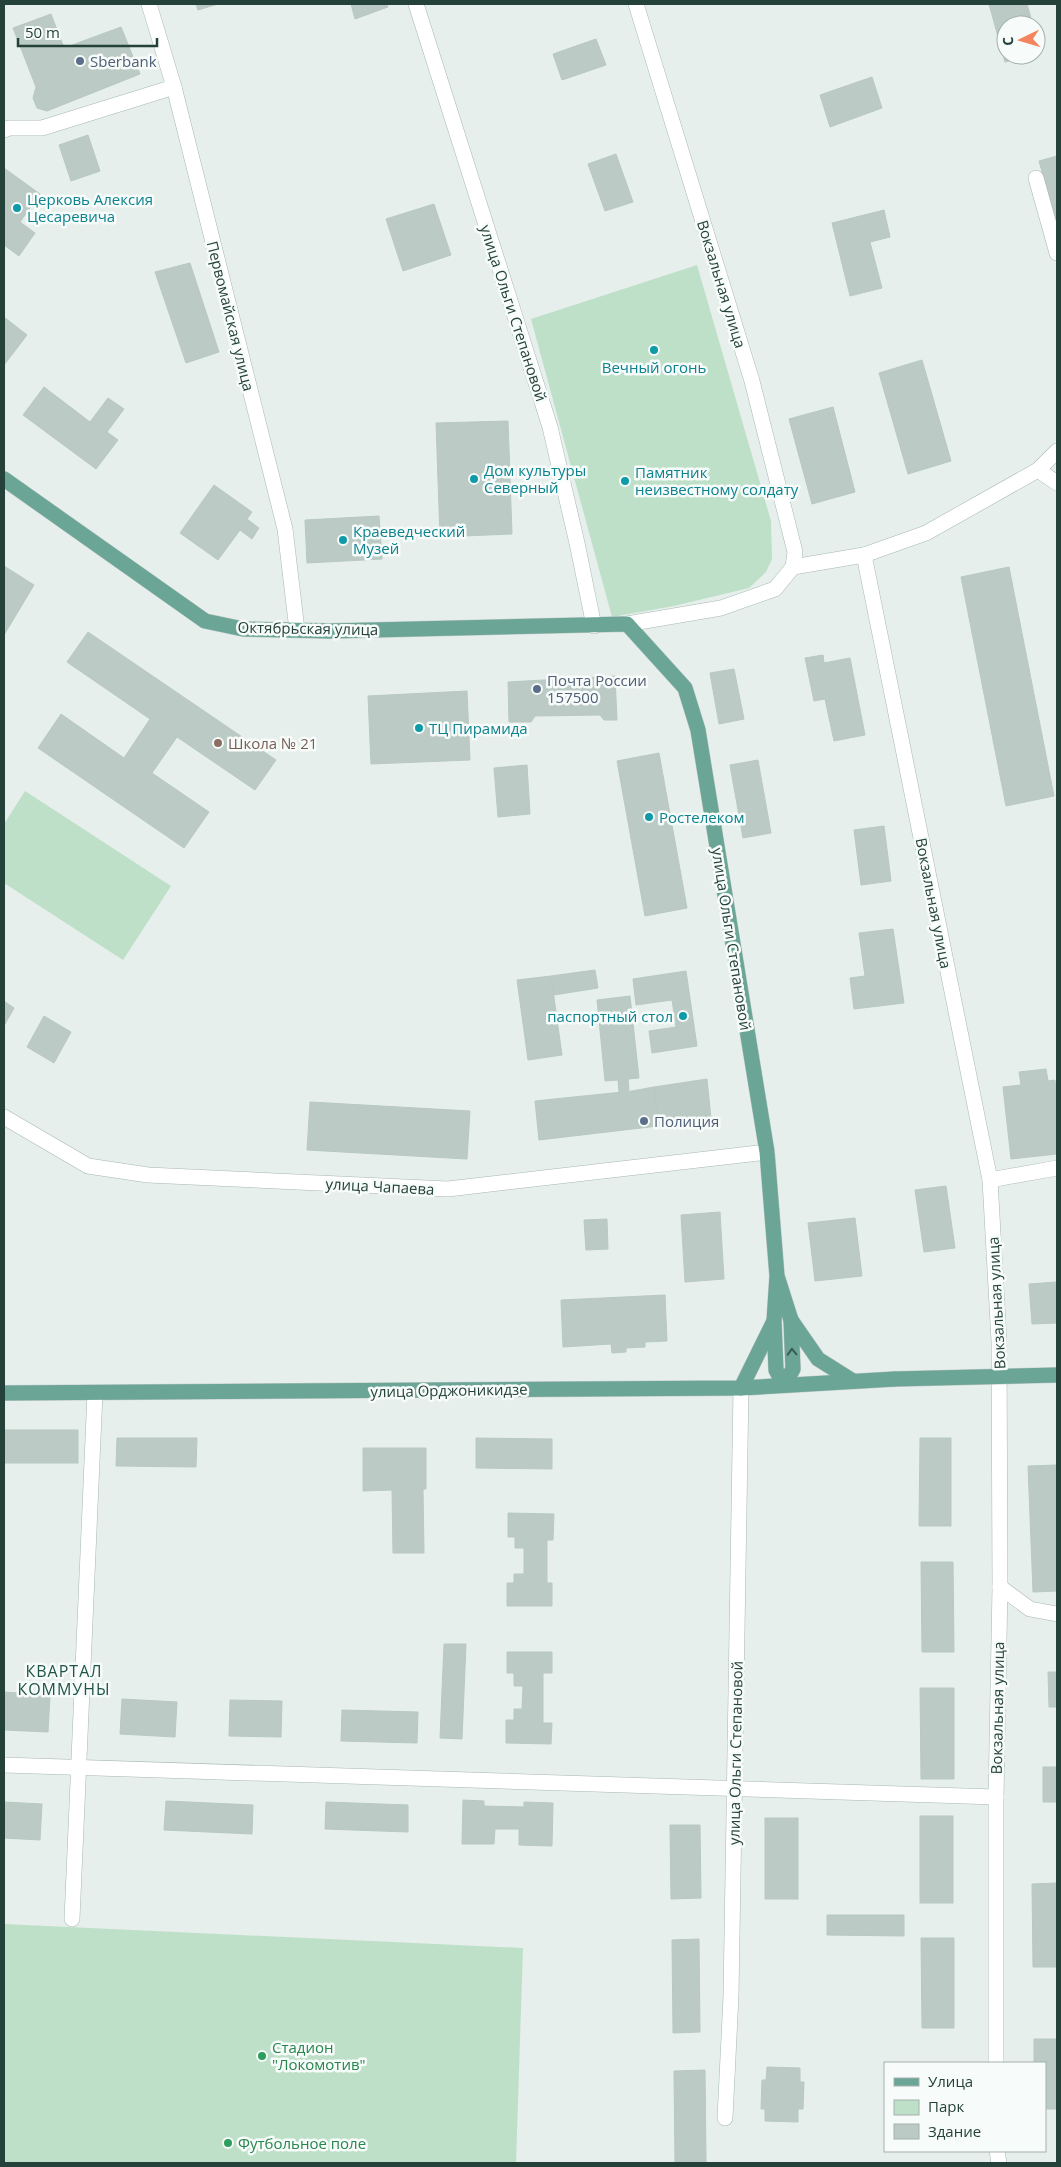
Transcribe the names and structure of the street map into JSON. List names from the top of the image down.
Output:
{
  "streets": {
    "main road": ["улица Ольги Степановой", "Октябрьская улица", "улица Орджоникидзе"],
    "street": ["Вокзальная улица", "Первомайская улица", "улица Чапаева"]
  },
  "crossings": [
    ["улица Ольги Степановой", "Октябрьская улица"],
    ["улица Ольги Степановой", "улица Чапаева"],
    ["улица Ольги Степановой", "улица Орджоникидзе"],
    ["Первомайская улица", "Октябрьская улица"]
  ],
  "districts": ["КВАРТАЛ КОММУНЫ"],
  "places": [
    "Sberbank",
    "Церковь Алексия Цесаревича",
    "Вечный огонь",
    "Дом культуры Северный",
    "Памятник неизвестному солдату",
    "Краеведческий Музей",
    "Почта России 157500",
    "ТЦ Пирамида",
    "Школа № 21",
    "Ростелеком",
    "паспортный стол",
    "Полиция",
    "Стадион \"Локомотив\"",
    "Футбольное поле"
  ],
  "legend": ["Улица", "Парк", "Здание"],
  "scale_bar": "50 m",
  "north": "left"
}
